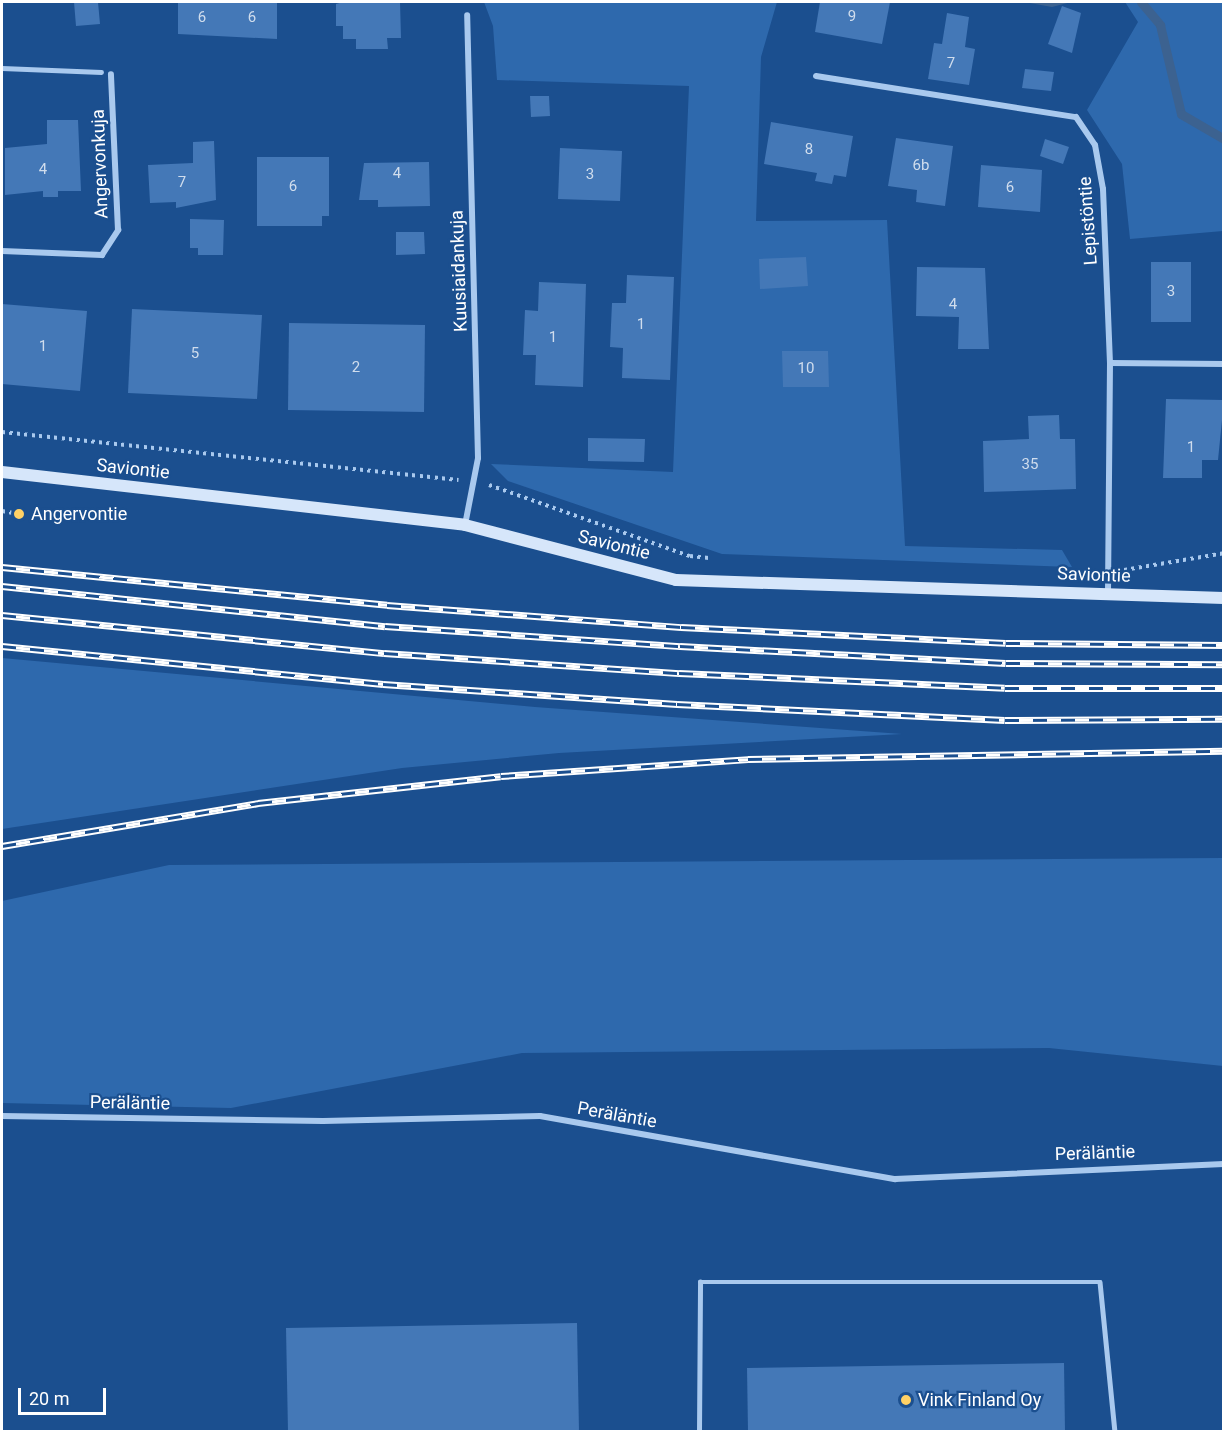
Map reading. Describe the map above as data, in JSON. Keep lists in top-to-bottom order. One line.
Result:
{"streets":{"main road":["Saviontie"],"street":["Angervonkuja","Lepistöntie","Kuusiaidankuja","Peräläntie"]},"crossings":[["Lepistöntie","Saviontie"],["Kuusiaidankuja","Saviontie"]],"places":["Angervontie","Vink Finland Oy"],"house_numbers":["9","6","6","7","8","6b","4","4","3","7","6","6","3","4","1","1","1","5","2","10","1","35"],"scale_bar":"20 m"}
